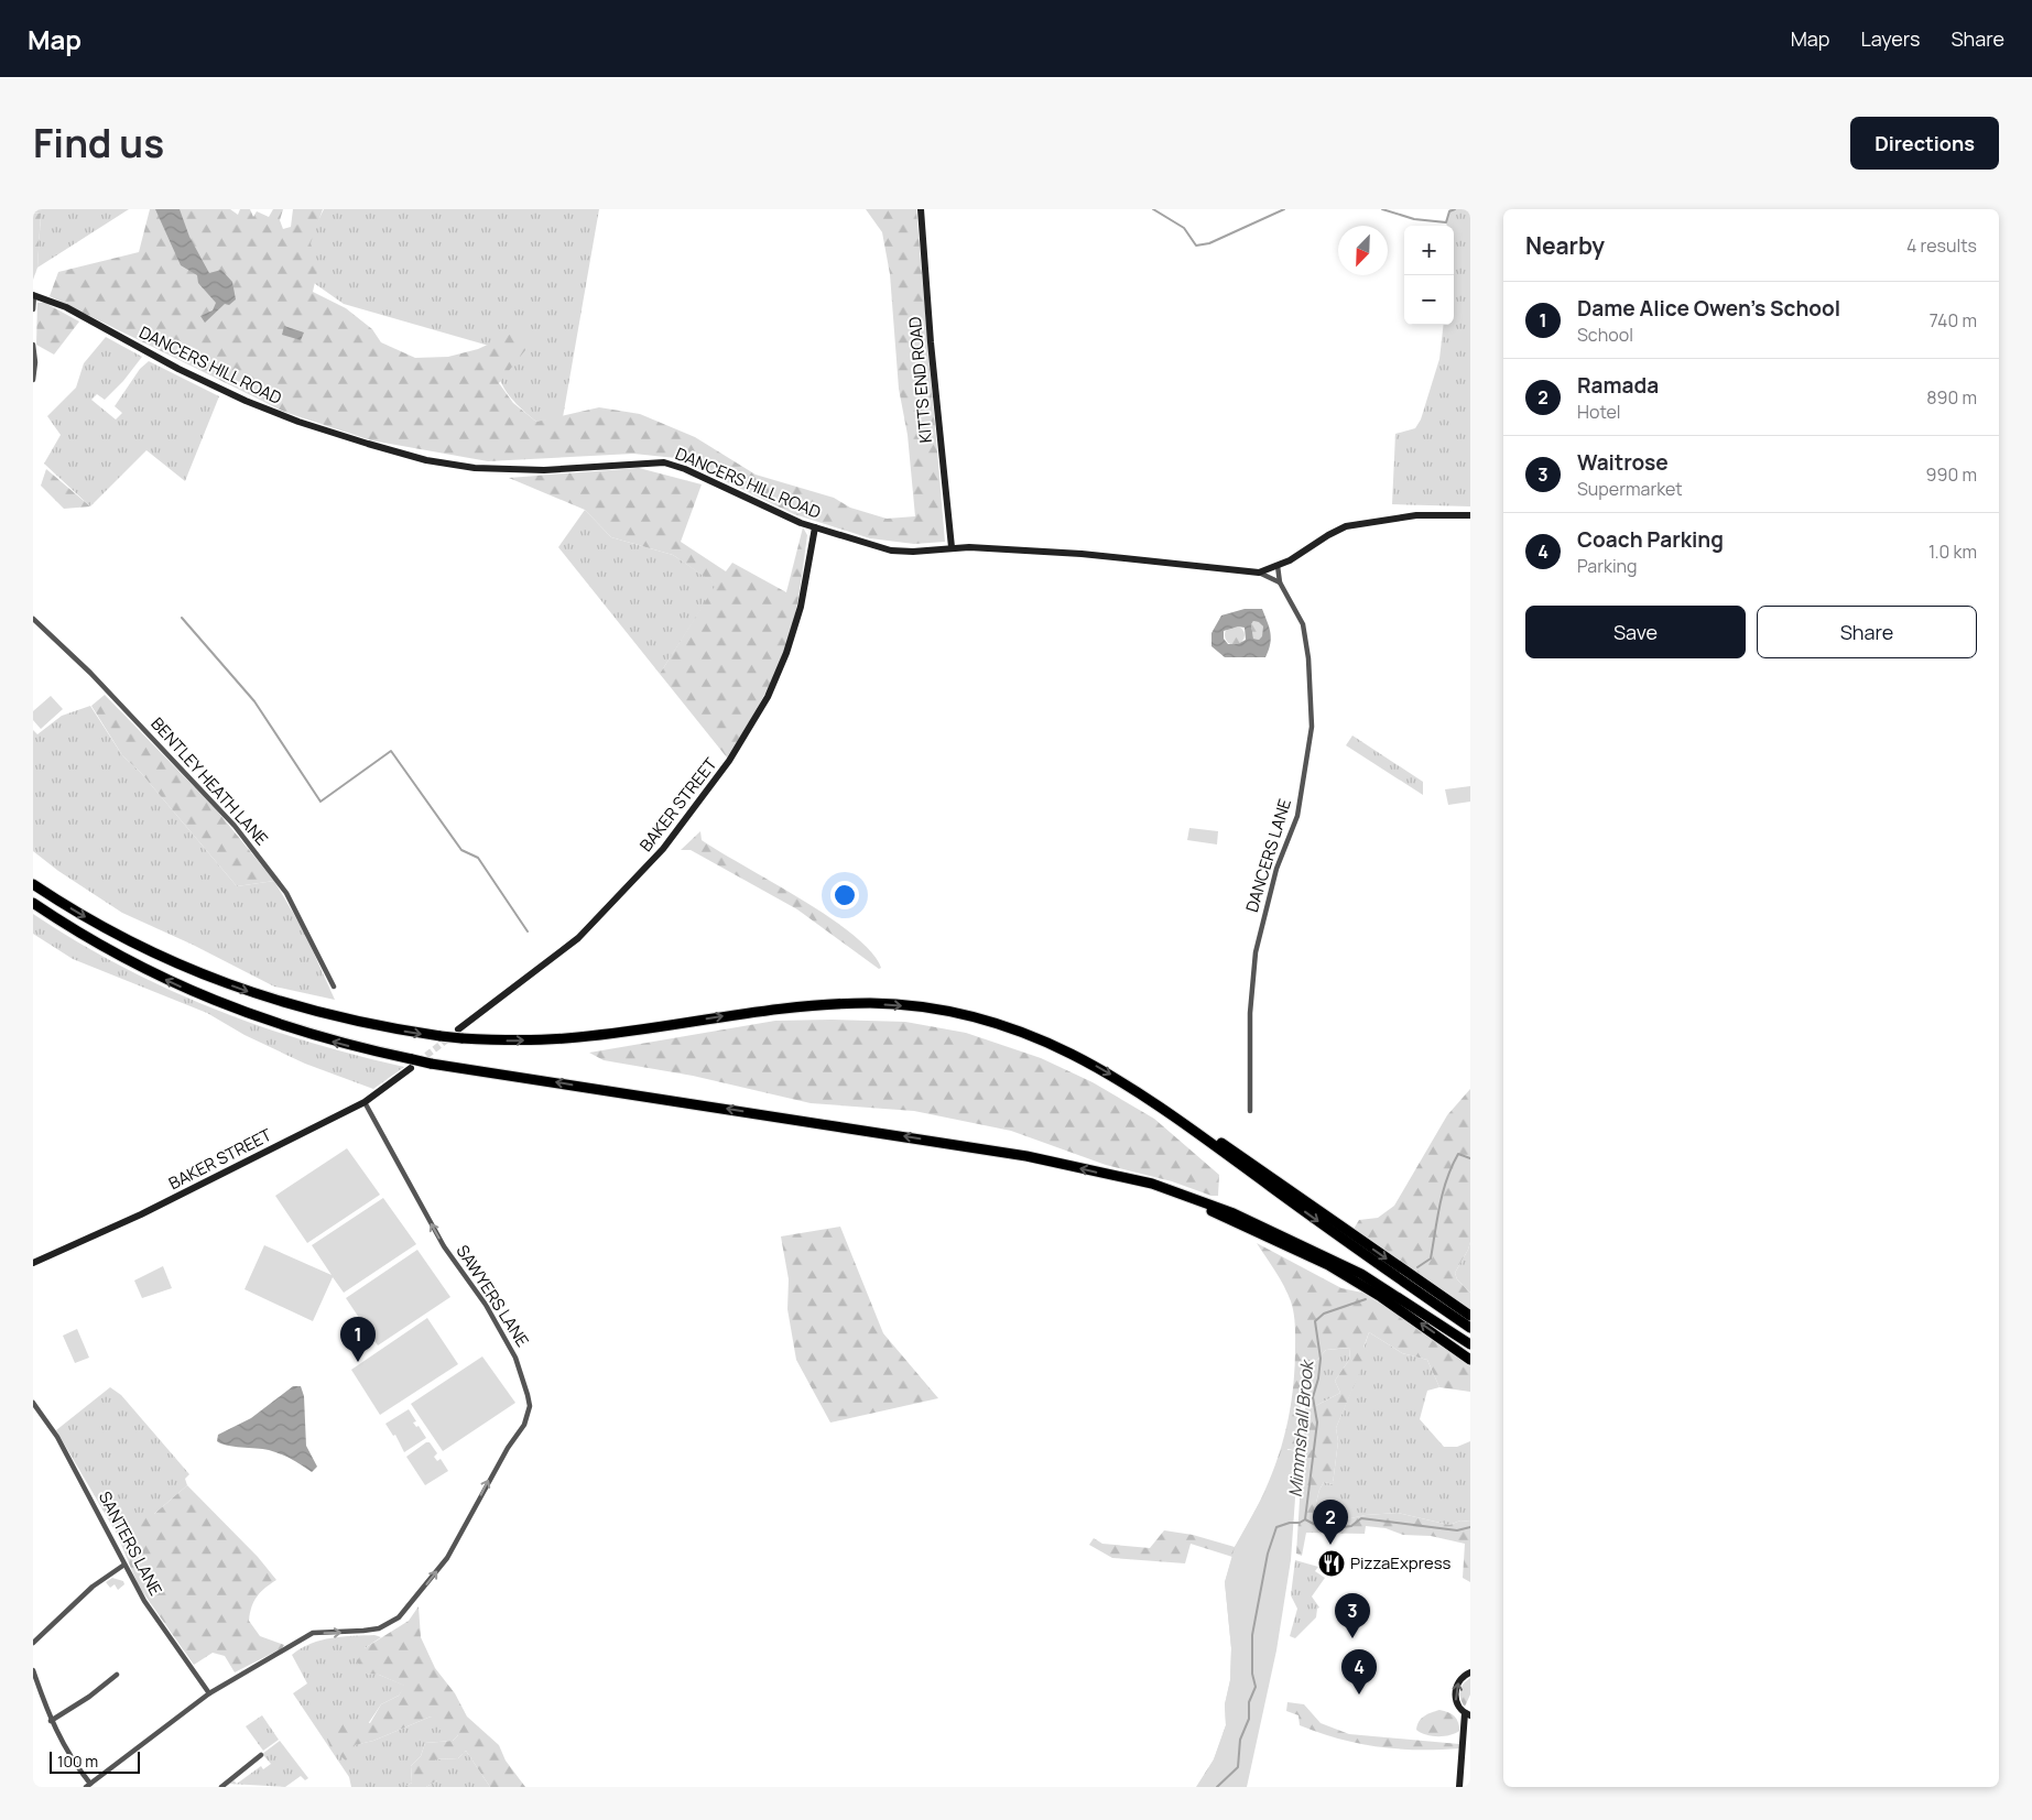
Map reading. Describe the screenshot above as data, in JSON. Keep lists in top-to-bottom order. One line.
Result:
{"streets":{"street":["DANCERS HILL ROAD","KITTS END ROAD","BENTLEY HEATH LANE","BAKER STREET","DANCERS LANE","SAWYERS LANE","SANTERS LANE"]},"crossings":[["DANCERS HILL ROAD","KITTS END ROAD"],["DANCERS HILL ROAD","BAKER STREET"],["DANCERS HILL ROAD","DANCERS LANE"],["BAKER STREET","SAWYERS LANE"],["SAWYERS LANE","SANTERS LANE"]],"water":["Mimmshall Brook"],"places":{"restaurant":["PizzaExpress"]},"scale_bar":"100 m","north":"bottom left","page":{"header":"Map","nav":["Map","Layers","Share"],"title":"Find us","buttons":["Directions",["Save","Share"]],"heading":["Nearby","4 results"],"map_buttons":["+","−"],"list":[{"mark":"1","name":"Dame Alice Owen's School","note":"School","value":"740 m"},{"mark":"2","name":"Ramada","note":"Hotel","value":"890 m"},{"mark":"3","name":"Waitrose","note":"Supermarket","value":"990 m"},{"mark":"4","name":"Coach Parking","note":"Parking","value":"1.0 km"}],"pins":["1","2","3","4"],"scale":"100 m"}}
